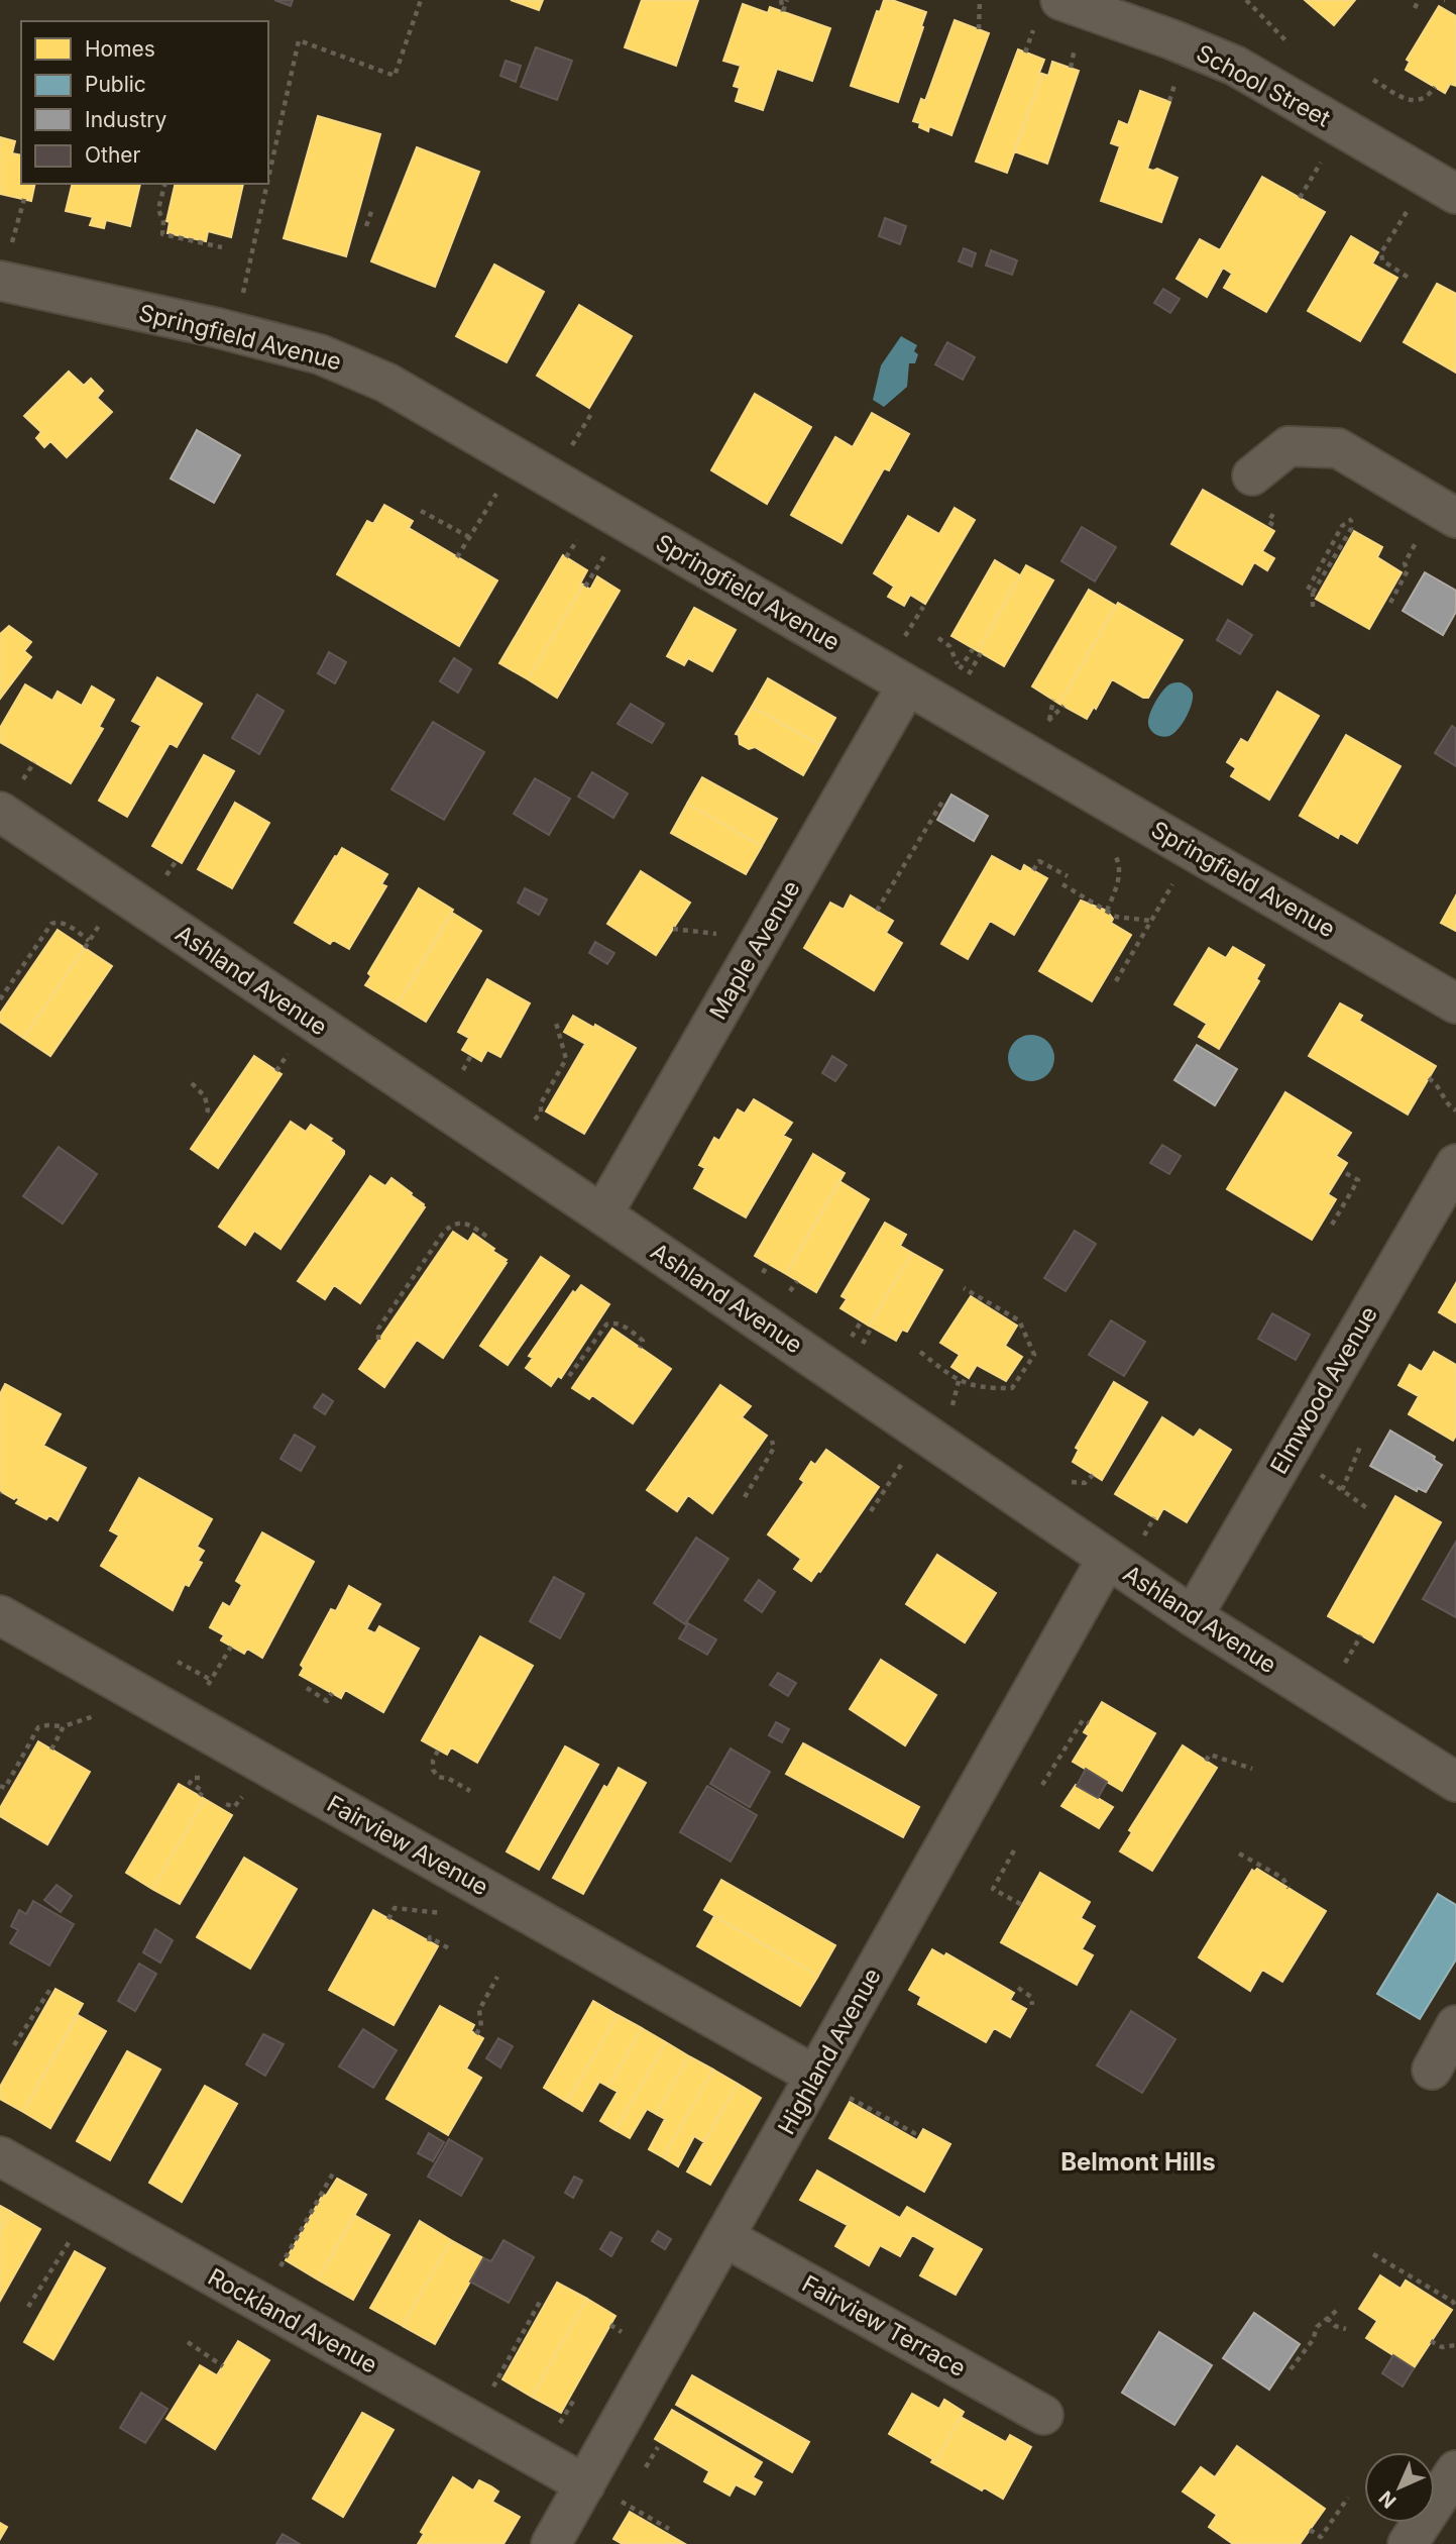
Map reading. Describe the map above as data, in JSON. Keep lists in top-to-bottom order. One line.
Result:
{"streets":{"street":["School Street","Springfield Avenue","Maple Avenue","Ashland Avenue","Elmwood Avenue","Fairview Avenue","Highland Avenue","Rockland Avenue","Fairview Terrace"]},"crossings":[["Springfield Avenue","Maple Avenue"],["Maple Avenue","Ashland Avenue"],["Ashland Avenue","Elmwood Avenue"],["Ashland Avenue","Highland Avenue"],["Fairview Avenue","Highland Avenue"],["Highland Avenue","Rockland Avenue"],["Highland Avenue","Fairview Terrace"]],"districts":["Belmont Hills"],"legend":["Homes","Public","Industry","Other"],"north":"bottom left"}
